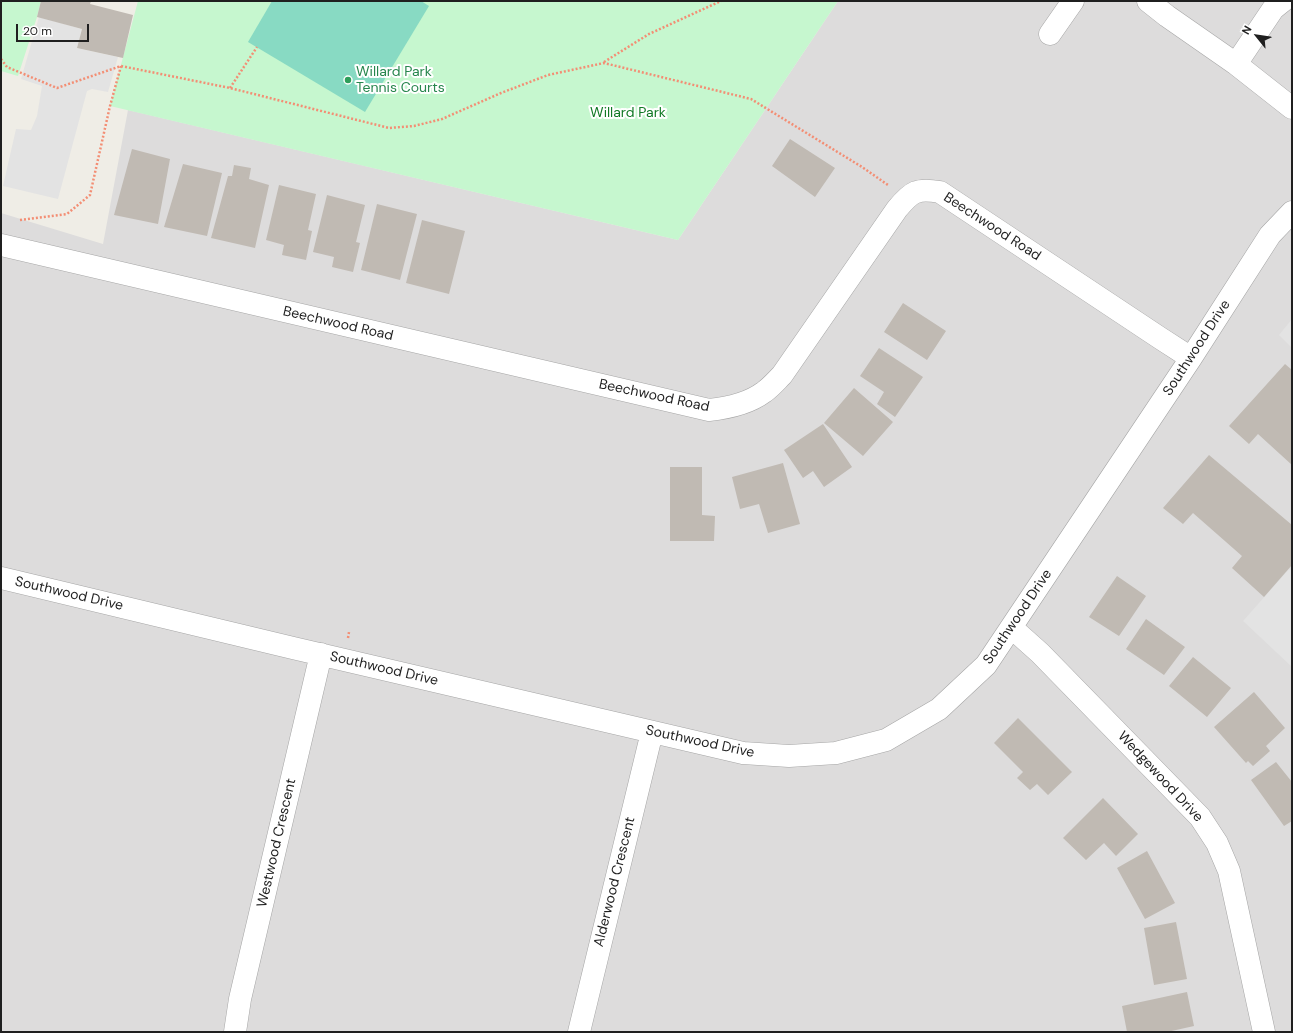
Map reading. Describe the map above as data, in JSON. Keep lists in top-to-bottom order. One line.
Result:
{"streets":{"street":["Beechwood Road","Southwood Drive","Wedgewood Drive","Westwood Crescent","Alderwood Crescent"]},"crossings":[["Beechwood Road","Southwood Drive"],["Southwood Drive","Wedgewood Drive"],["Southwood Drive","Westwood Crescent"],["Southwood Drive","Alderwood Crescent"]],"parks":["Willard Park"],"places":["Willard Park Tennis Courts"],"scale_bar":"20 m","north":"top left"}
